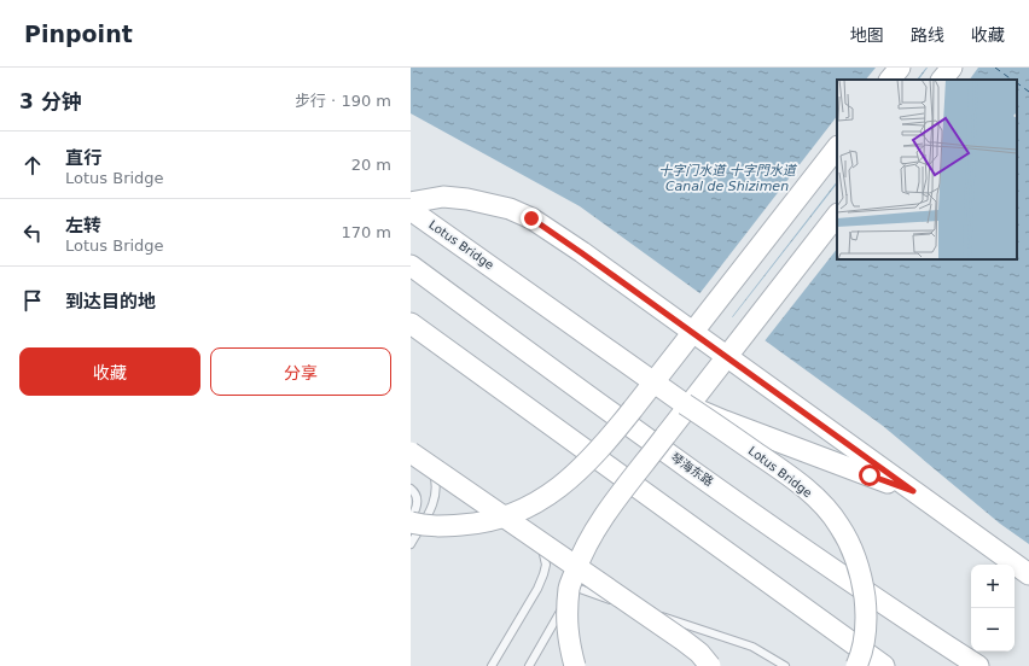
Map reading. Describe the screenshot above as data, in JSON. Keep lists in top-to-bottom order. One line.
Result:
{"streets":{"main road":["Lotus Bridge","琴海东路"]},"water":["十字门水道 十字門水道 Canal de Shizimen"],"page":{"header":"Pinpoint","nav":["地图","路线","收藏"],"heading":["3 分钟","步行 · 190 m"],"list":[["直行","Lotus Bridge","20 m"],["左转","Lotus Bridge","170 m"],"到达目的地"],"buttons":["收藏","分享"],"map_buttons":["+","−"]}}
